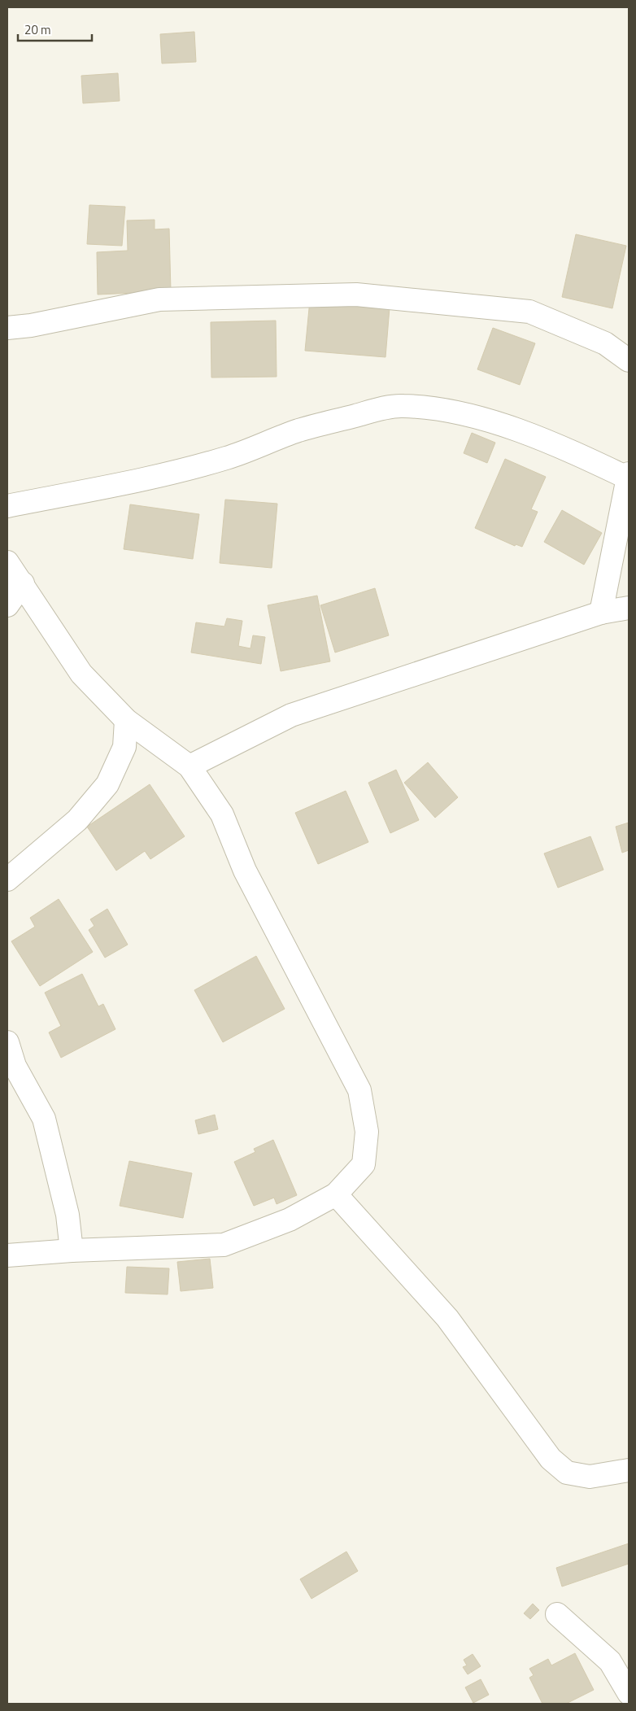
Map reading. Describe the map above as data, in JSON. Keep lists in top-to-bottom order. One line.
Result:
{"scale_bar":"20 m"}
